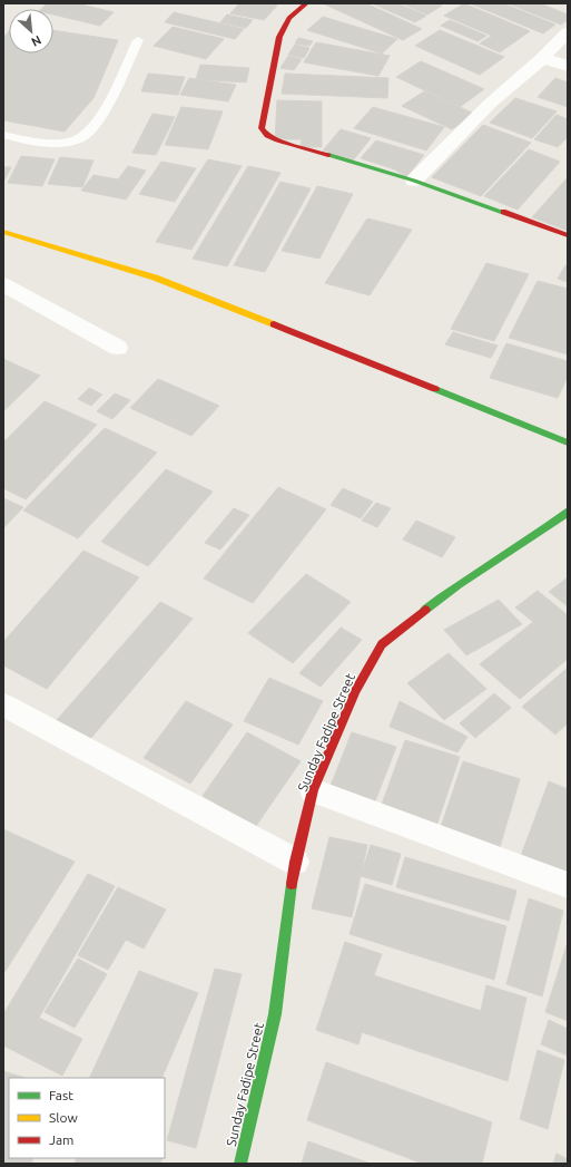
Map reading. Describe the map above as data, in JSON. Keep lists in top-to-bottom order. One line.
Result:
{"streets":{"street":["Sunday Fadipe Street"]},"legend":["Fast","Slow","Jam"],"north":"bottom right"}
